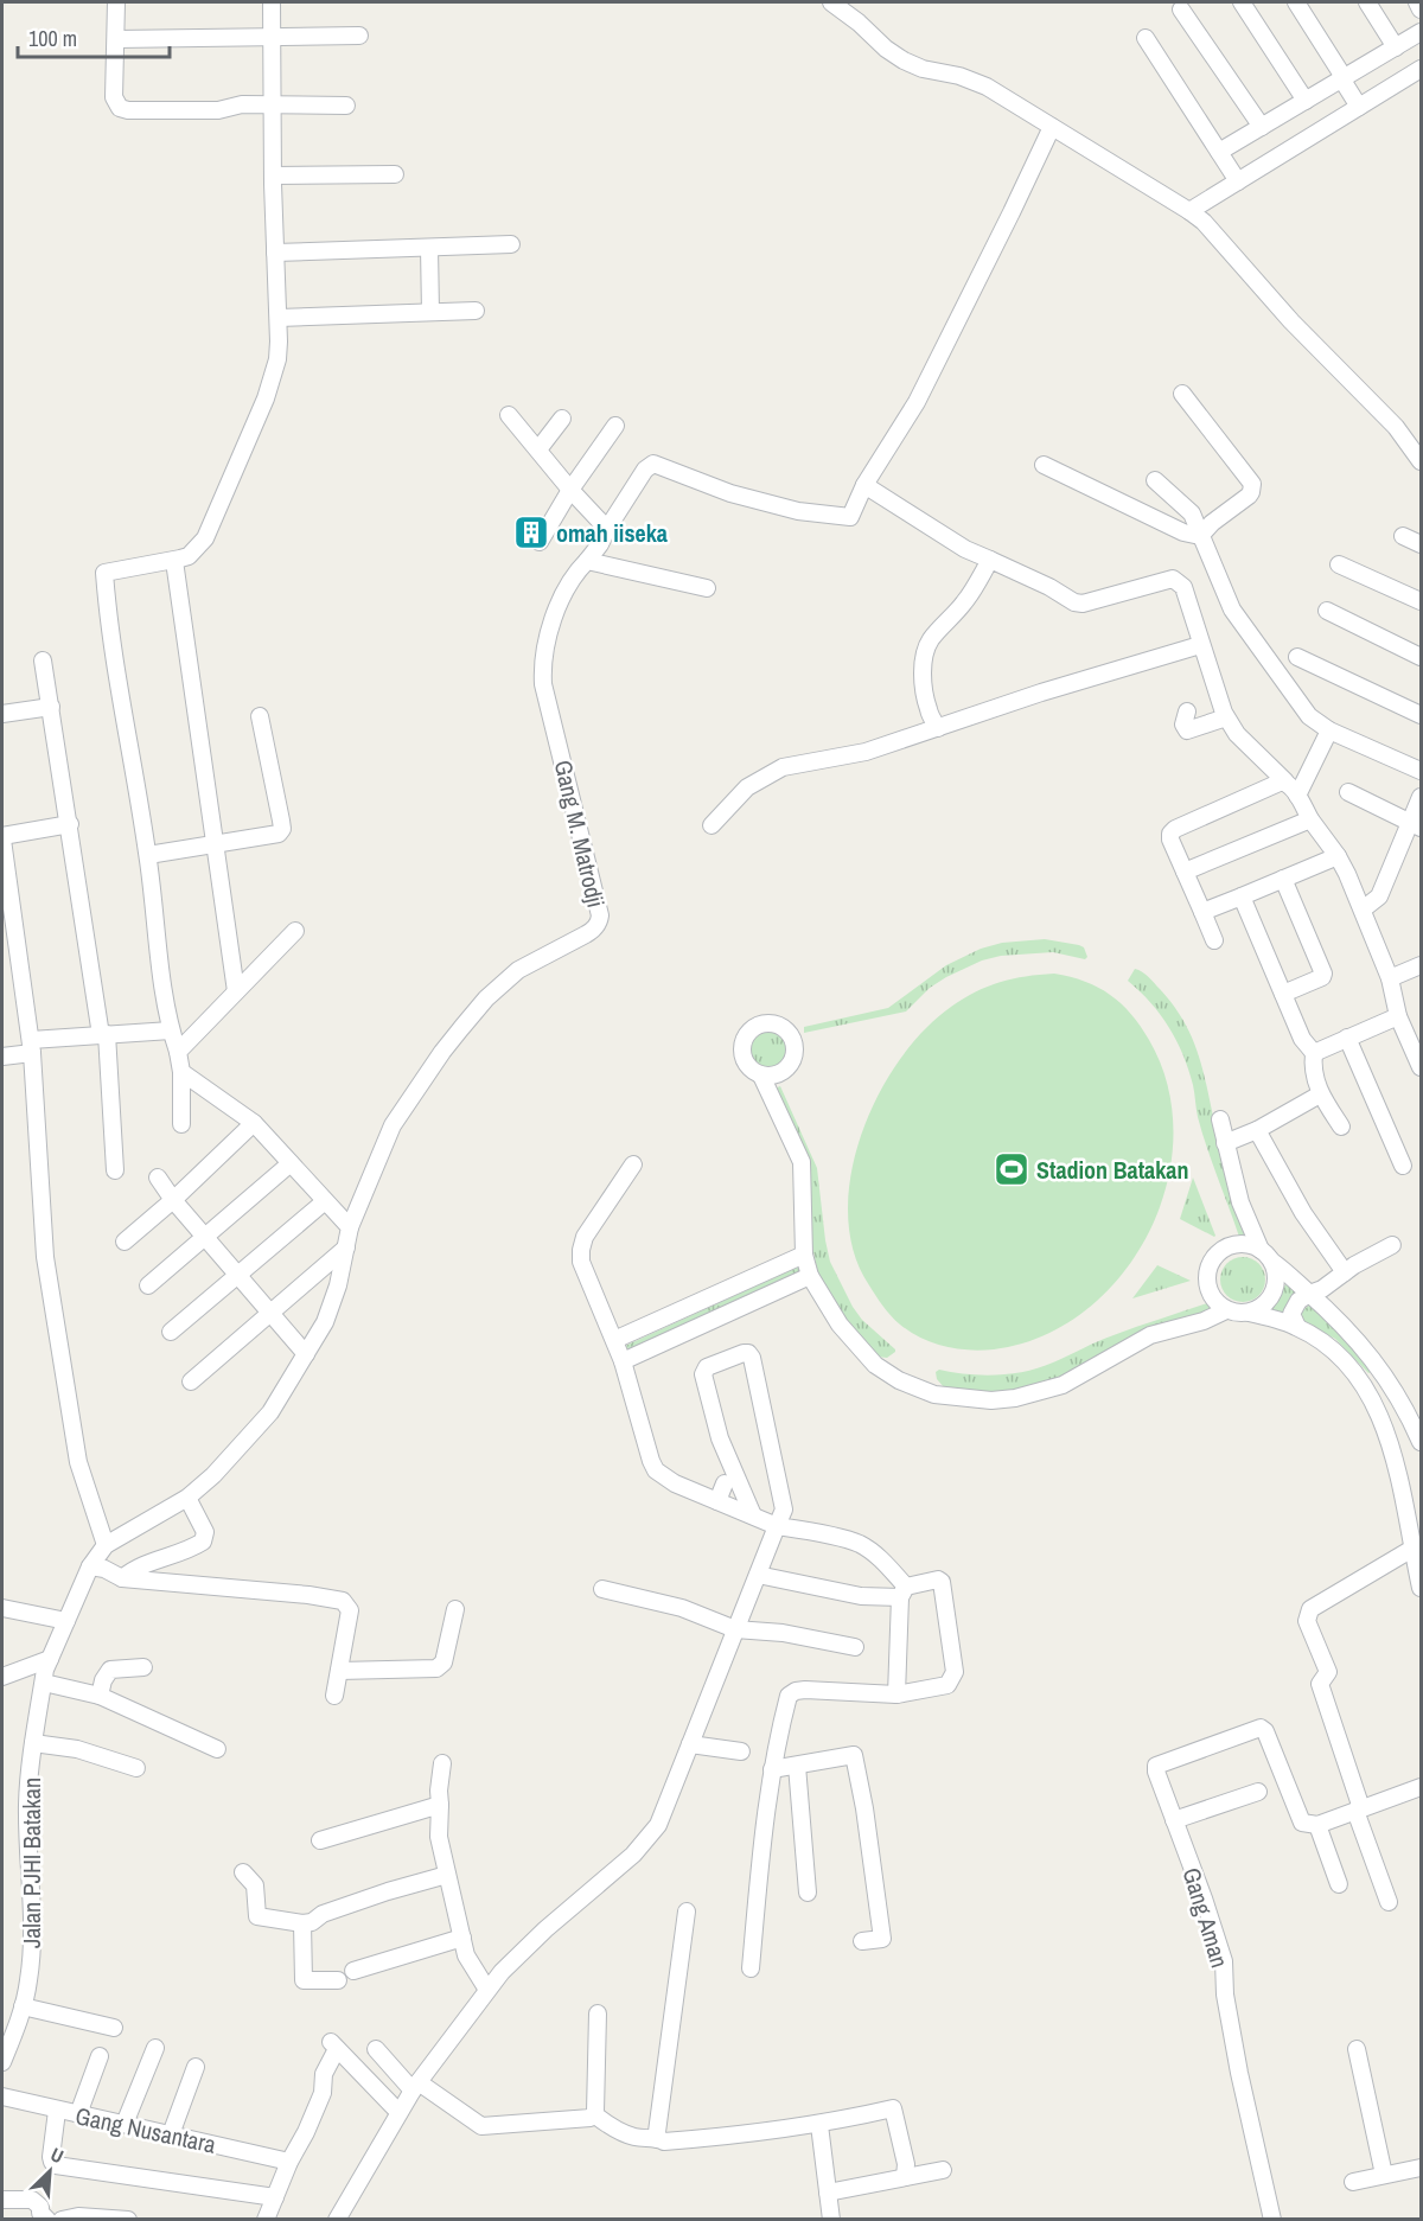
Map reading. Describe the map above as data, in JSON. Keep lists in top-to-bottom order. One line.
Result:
{"streets":{"street":["Gang M. Matrodji","Jalan PJHI Batakan","Gang Aman","Gang Nusantara"]},"places":{"building":["omah iiseka"],"sports":["Stadion Batakan"]},"scale_bar":"100 m","north":"top right"}
